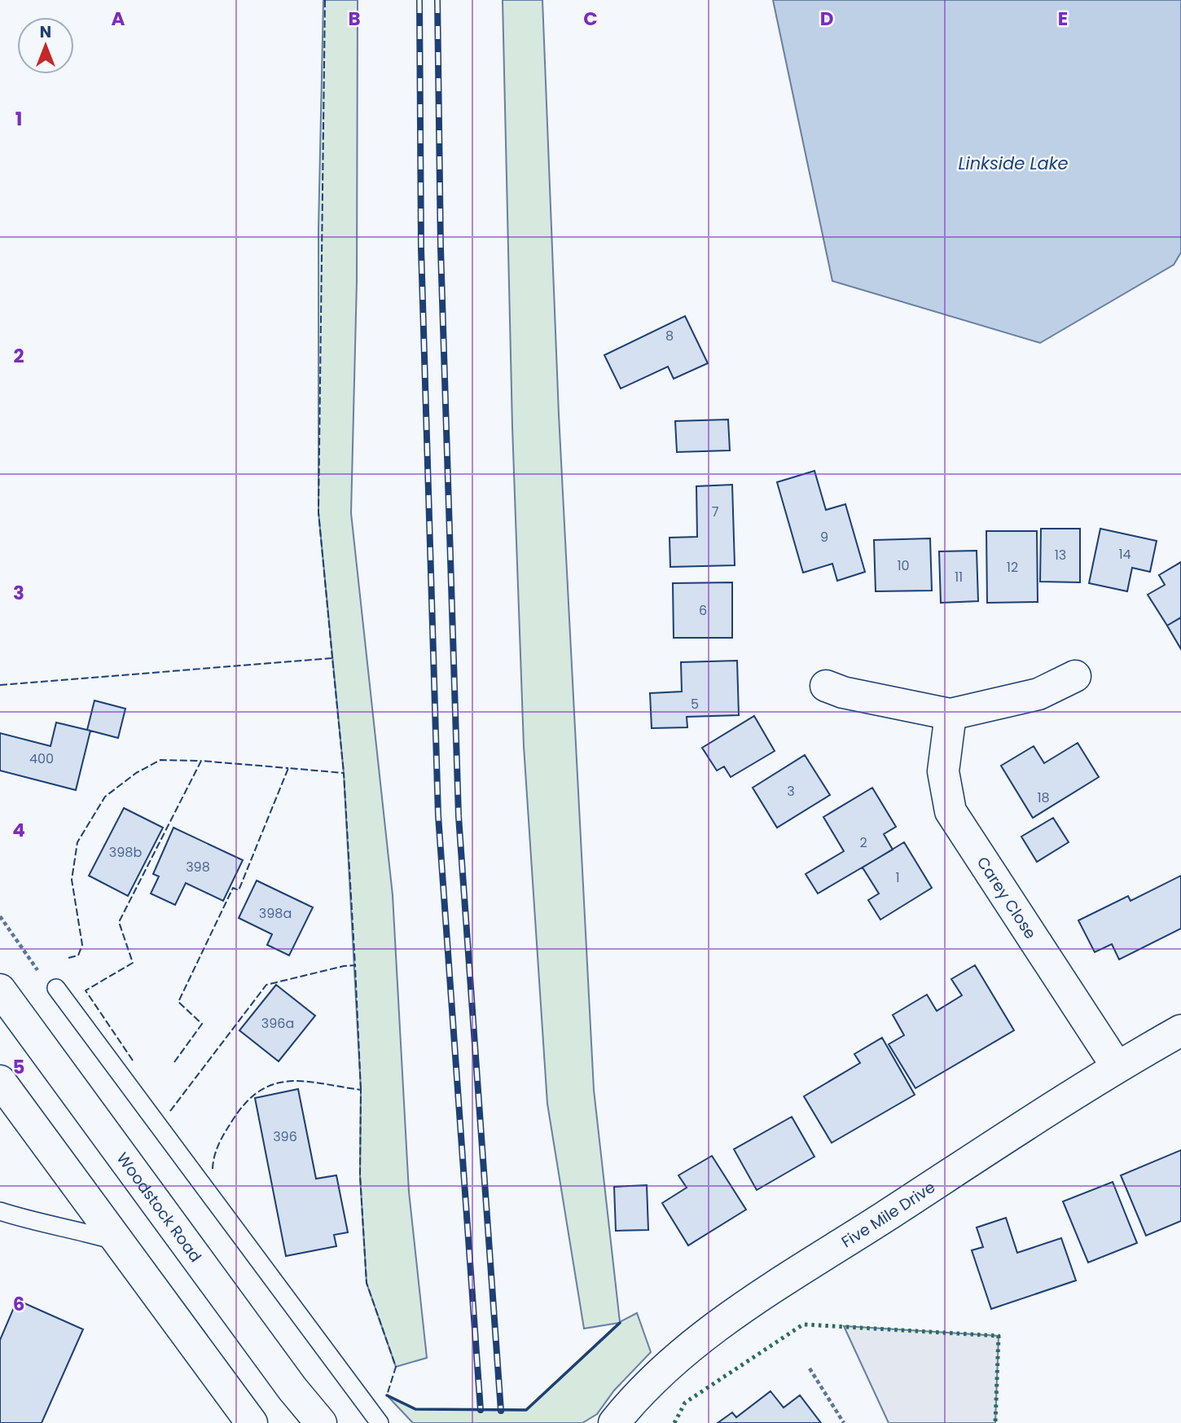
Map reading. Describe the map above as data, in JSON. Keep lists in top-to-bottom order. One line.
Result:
{"streets":{"main road":["Carey Close","Woodstock Road","Five Mile Drive"]},"crossings":[["Carey Close","Five Mile Drive"]],"water":["Linkside Lake"],"house_numbers":["8","7","9","14","13","10","12","11","6","5","400","3","18","2","398b","398","1","398a","396a","396"],"north":"top","grid":{"columns":["A","B","C","D","E"],"rows":["1","2","3","4","5","6"]}}
